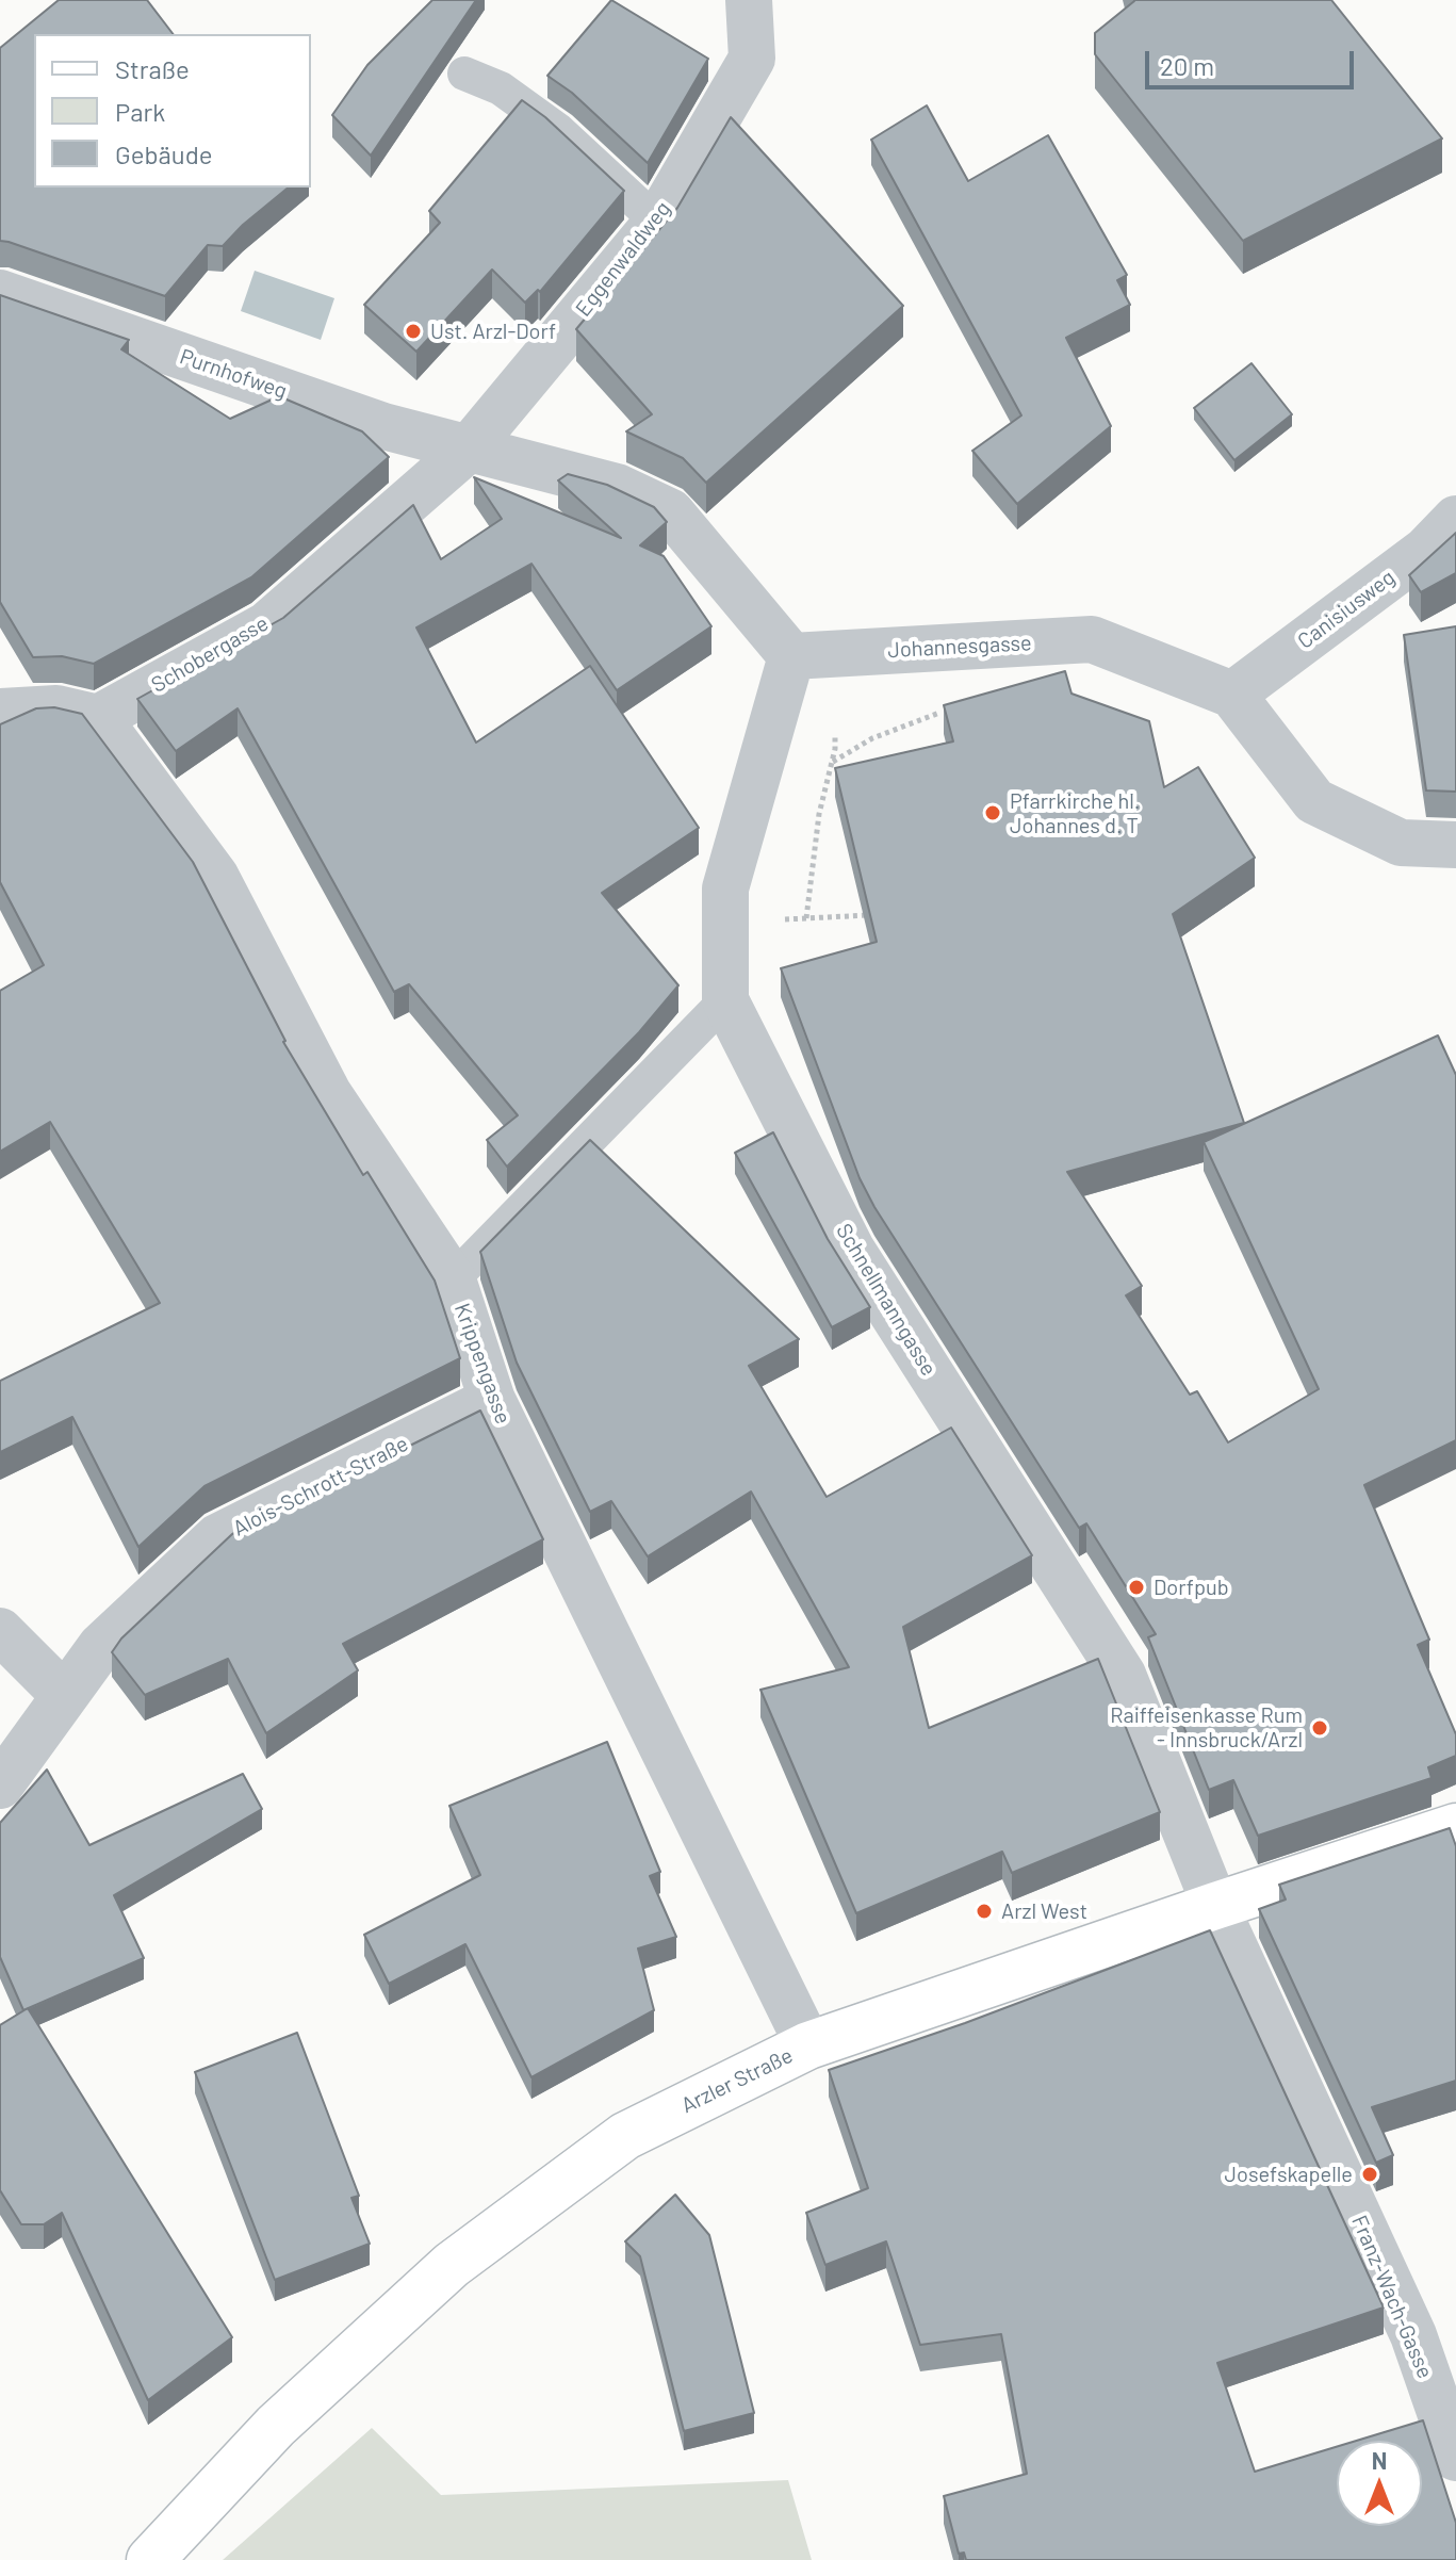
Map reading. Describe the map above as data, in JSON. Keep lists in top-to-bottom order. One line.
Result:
{"streets":{"main road":["Arzler Straße"],"street":["Eggenwaldweg","Purnhofweg","Canisiusweg","Johannesgasse","Schobergasse","Schnellmanngasse","Krippengasse","Alois-Schrott-Straße","Franz-Wach-Gasse"]},"crossings":[["Eggenwaldweg","Purnhofweg"],["Eggenwaldweg","Schobergasse"],["Purnhofweg","Schobergasse"],["Canisiusweg","Johannesgasse"],["Johannesgasse","Schnellmanngasse"],["Schobergasse","Krippengasse"],["Schnellmanngasse","Arzler Straße"],["Schnellmanngasse","Franz-Wach-Gasse"],["Krippengasse","Alois-Schrott-Straße"],["Krippengasse","Arzler Straße"],["Arzler Straße","Franz-Wach-Gasse"]],"places":["Ust. Arzl-Dorf","Pfarrkirche hl. Johannes d. T","Dorfpub","Raiffeisenkasse Rum - Innsbruck/Arzl","Arzl West","Josefskapelle"],"legend":["Straße","Park","Gebäude"],"scale_bar":"20 m","north":"top"}
